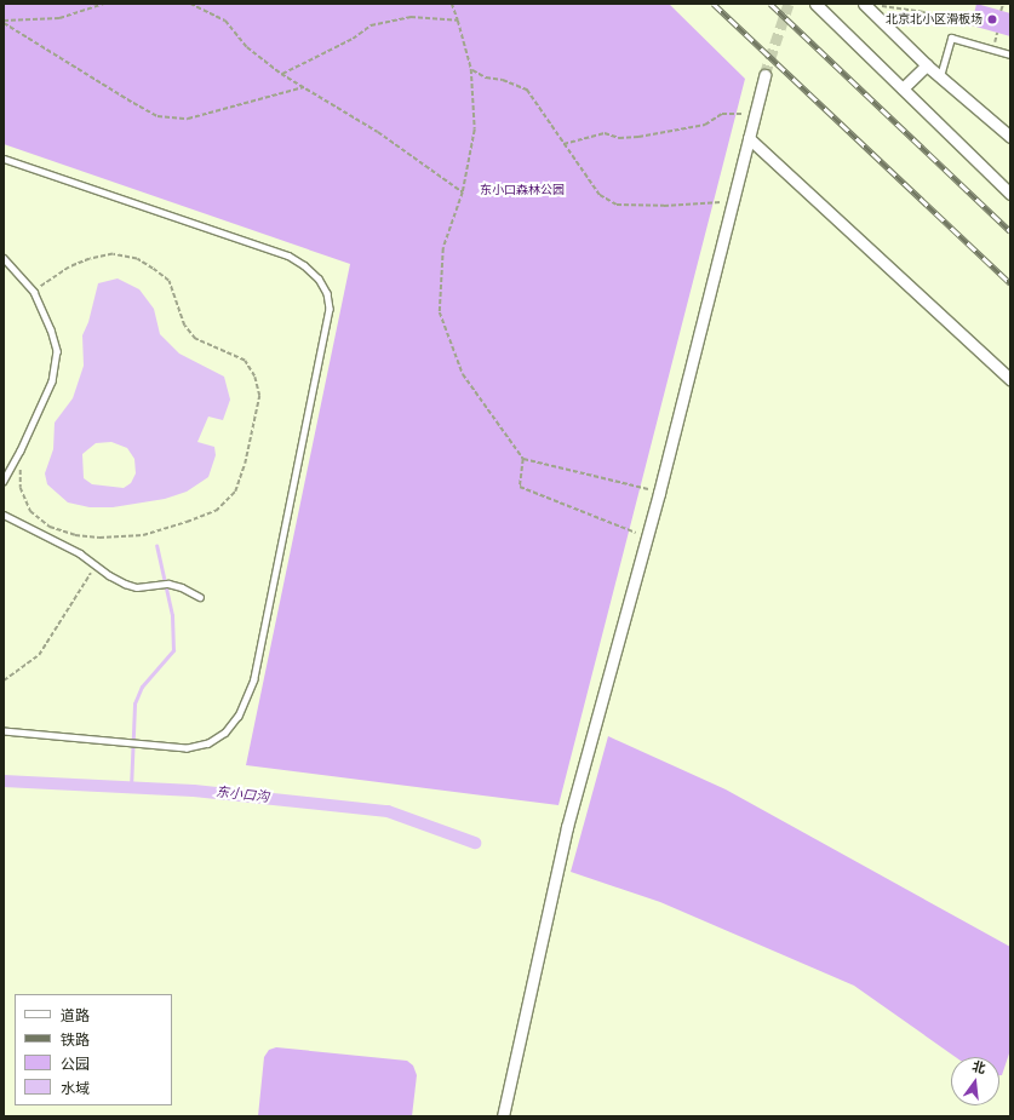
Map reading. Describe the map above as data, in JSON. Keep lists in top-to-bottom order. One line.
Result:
{"water":["东小口沟"],"parks":["东小口森林公园"],"places":["北京北小区滑板场"],"legend":["道路","铁路","公园","水域"],"north":"top"}
